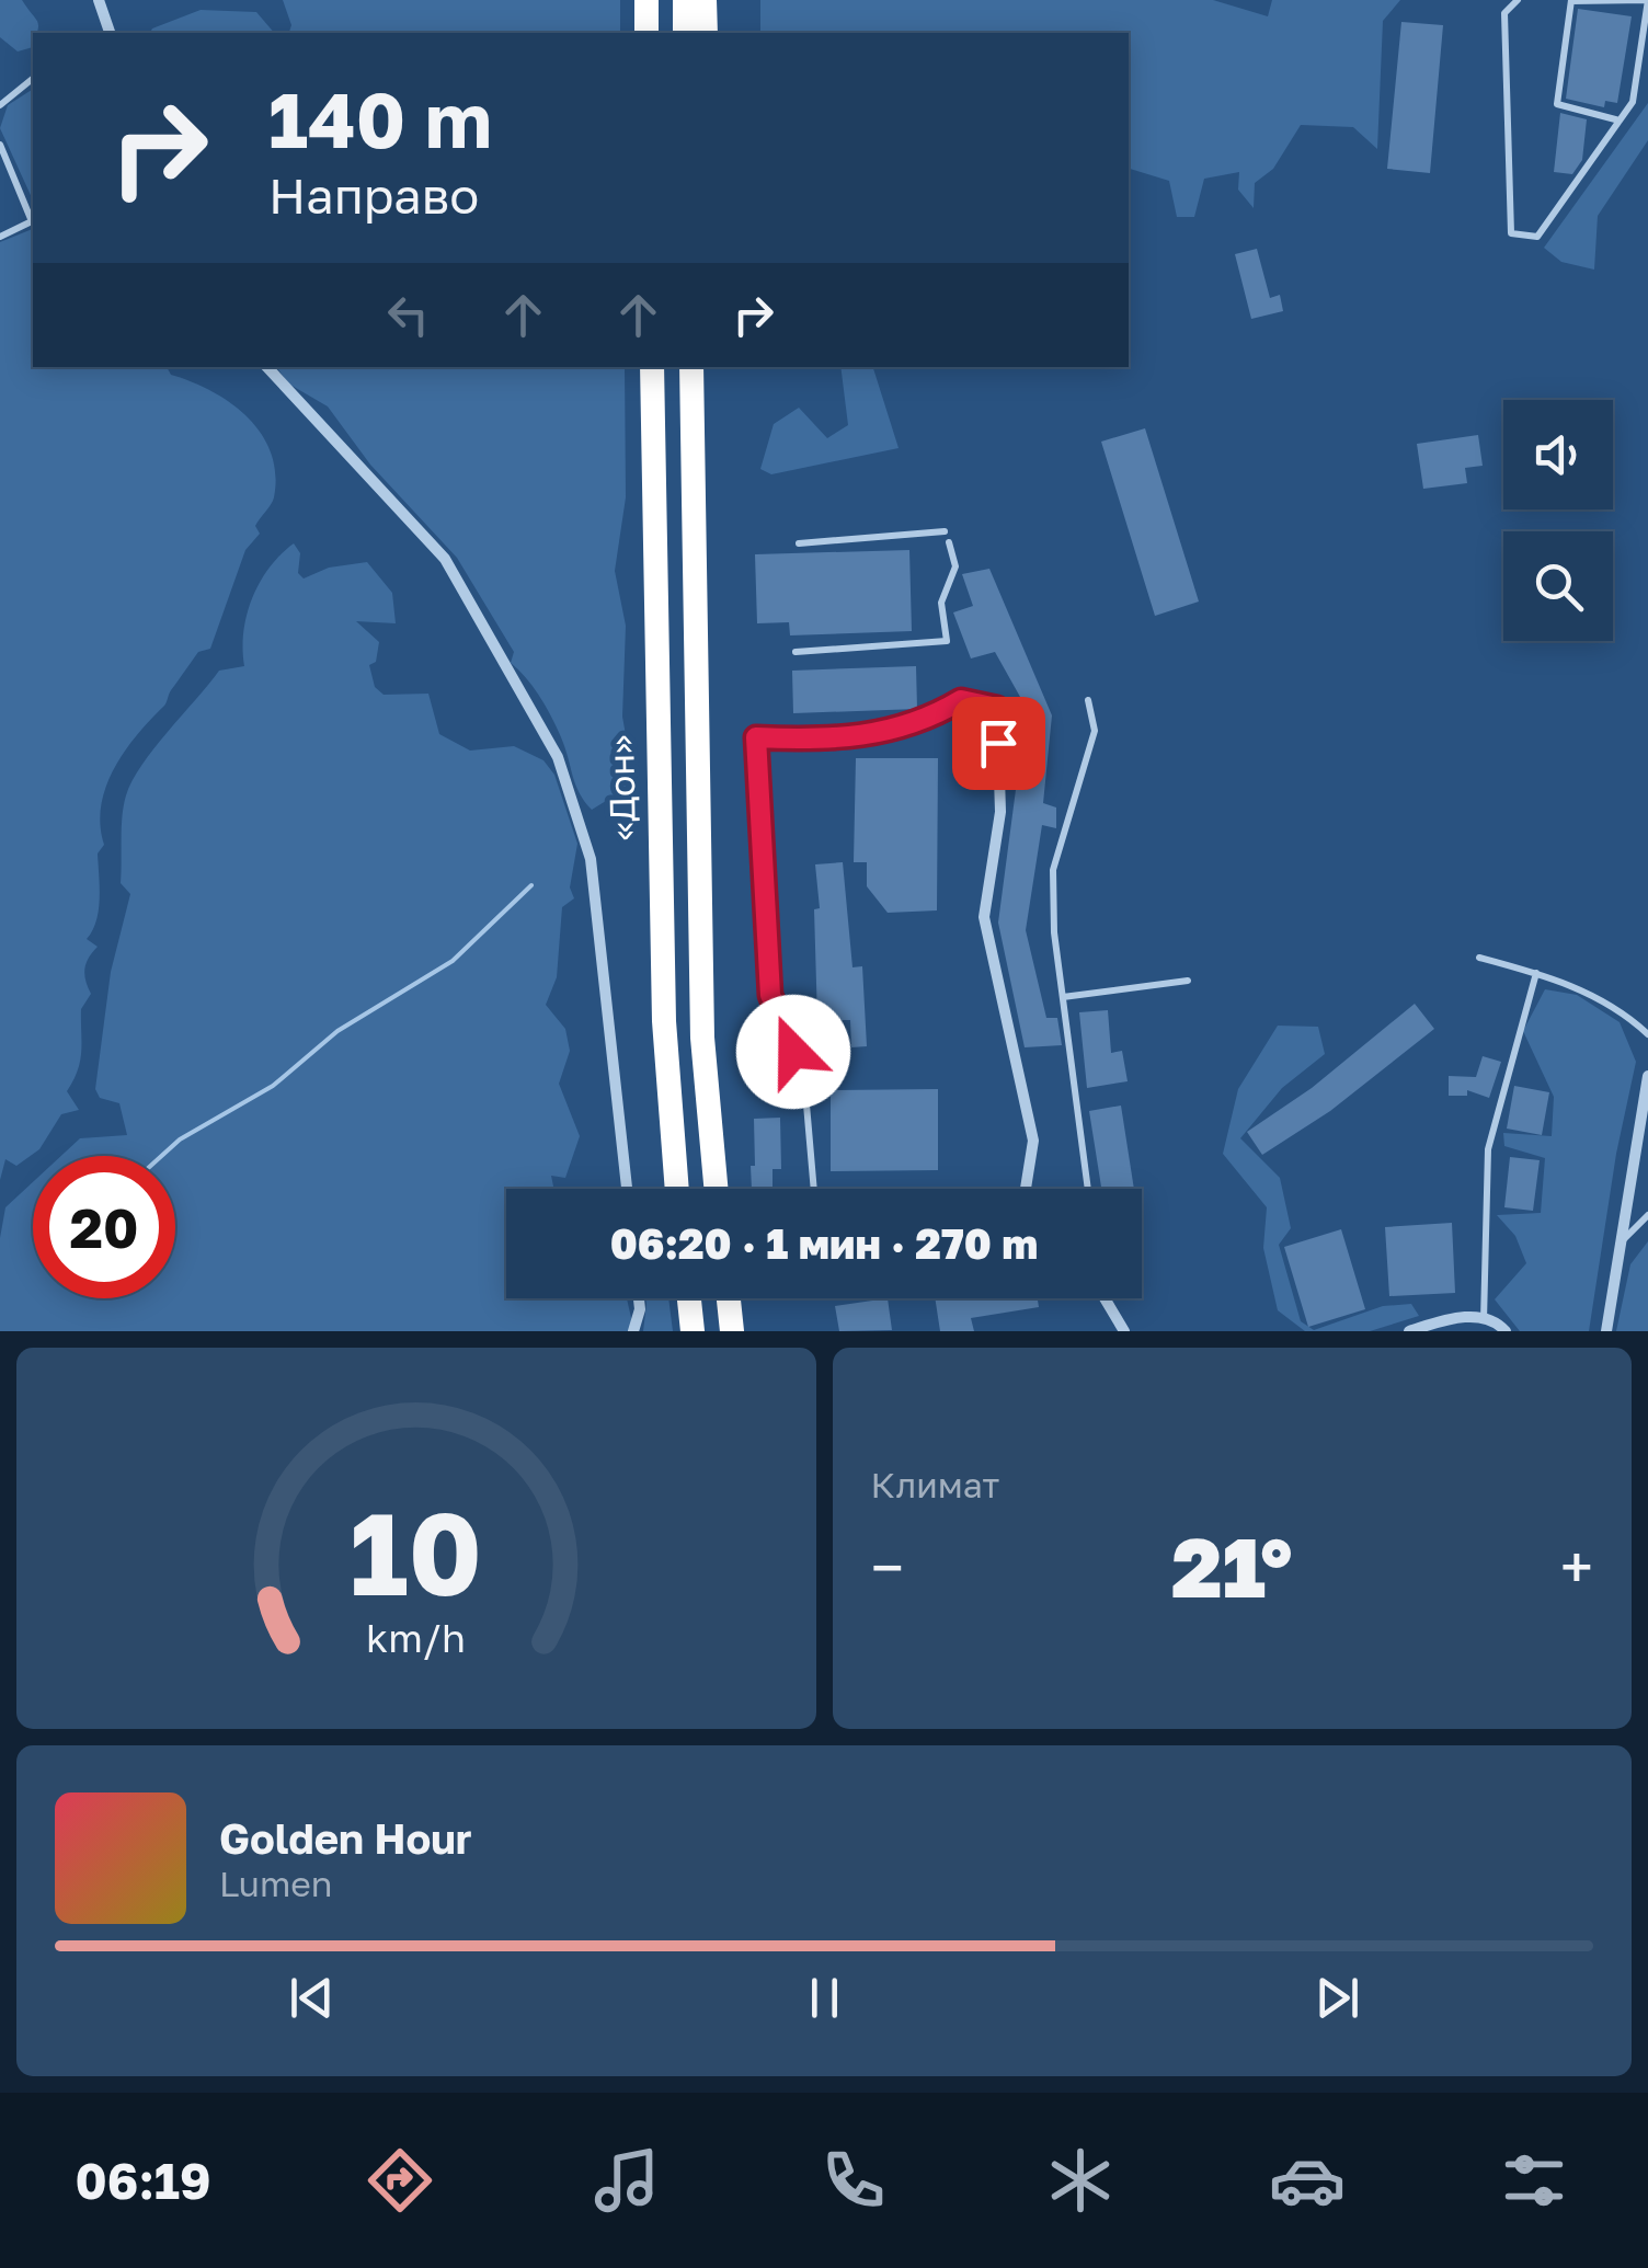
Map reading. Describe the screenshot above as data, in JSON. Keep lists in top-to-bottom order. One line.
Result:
{"streets":{"highway":["«Дон»"]},"page":{"turn":["140 m","Направо"],"limit":"20","trip":"06:20 · 1 мин · 270 m","tile":"Климат","heat":["−","21°","+"],"song":["Golden Hour","Lumen"],"tabs":"06:19","gauge":["10","km/h"]}}
